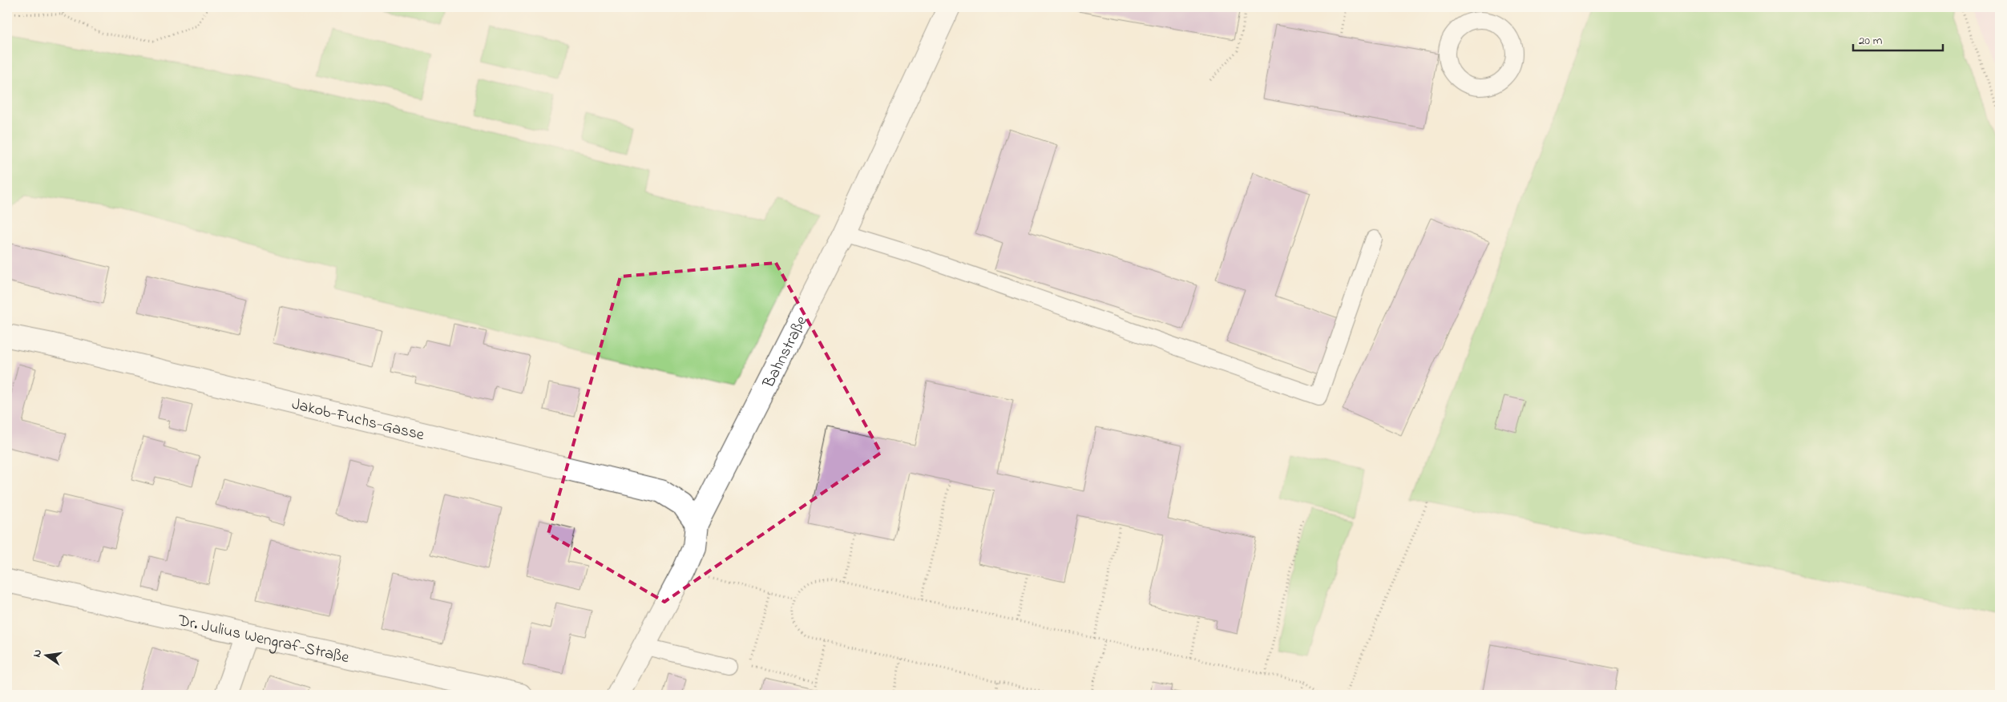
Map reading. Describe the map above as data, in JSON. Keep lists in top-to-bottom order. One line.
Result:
{"streets":{"street":["Bahnstraße","Jakob-Fuchs-Gasse","Dr. Julius Wengraf-Straße"]},"crossings":[["Bahnstraße","Jakob-Fuchs-Gasse"]],"scale_bar":"20 m","north":"left"}
